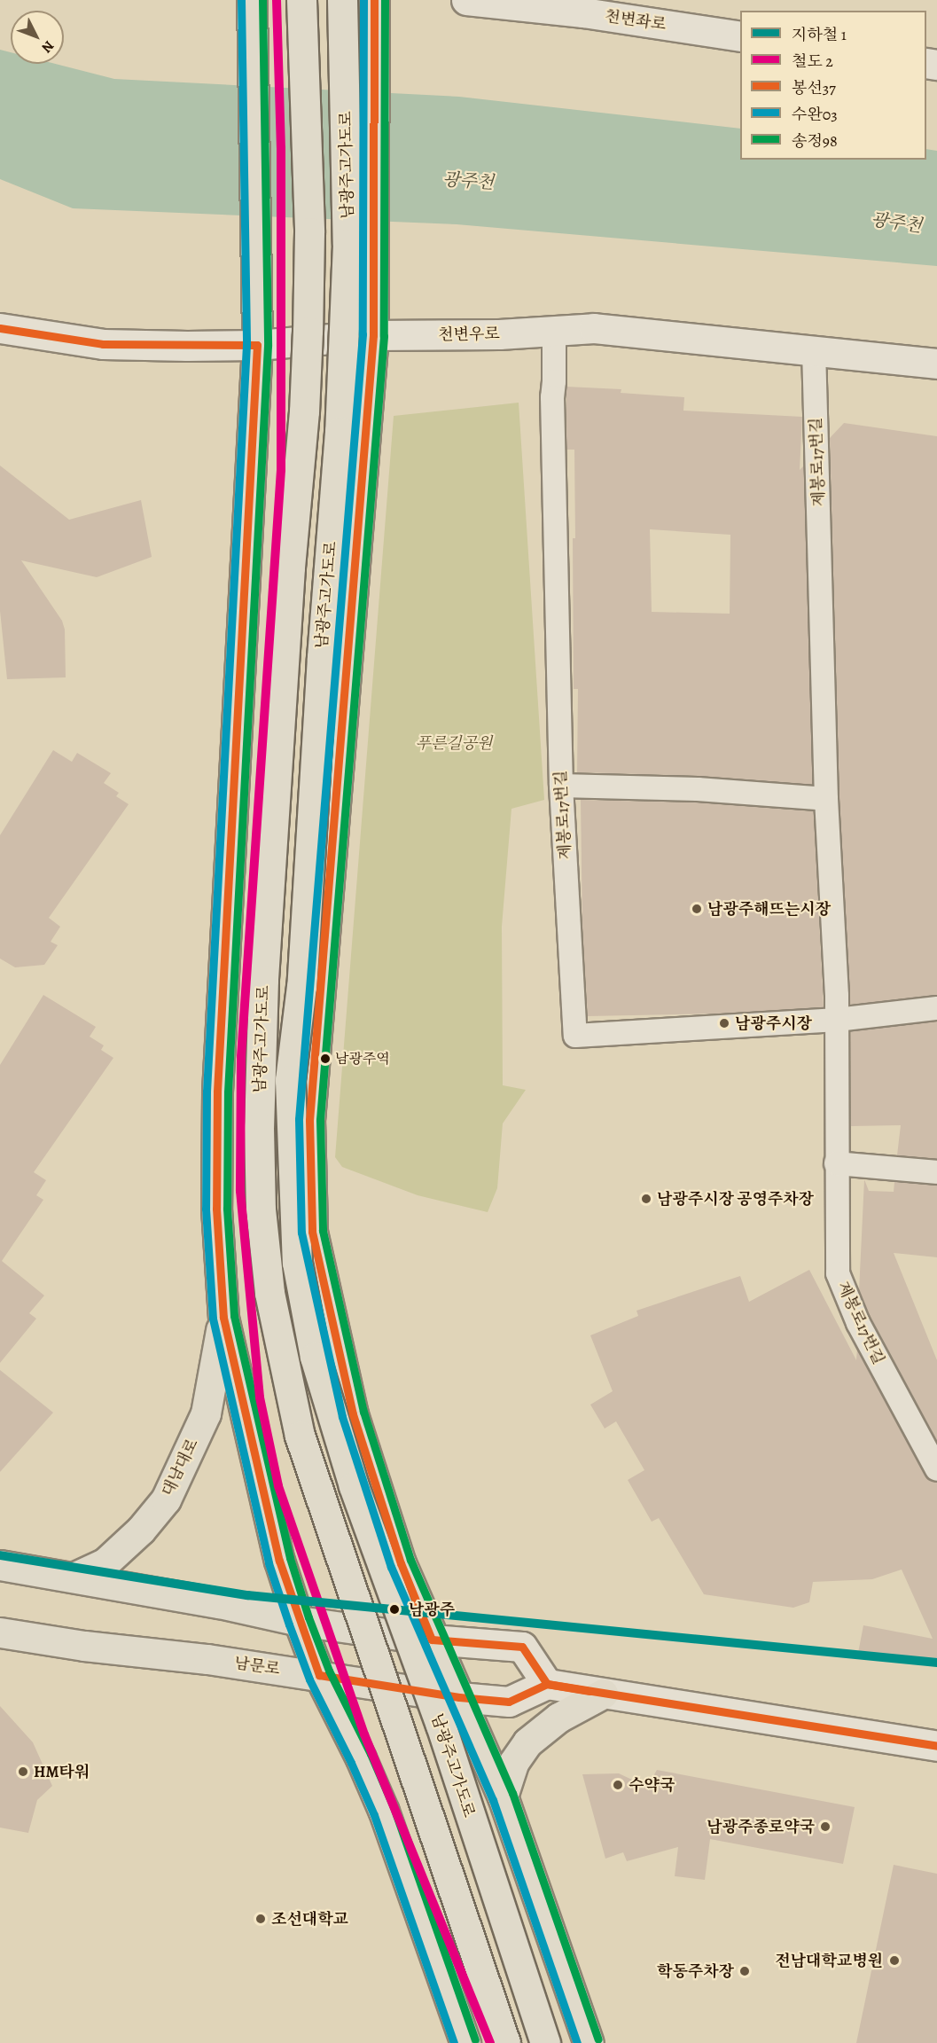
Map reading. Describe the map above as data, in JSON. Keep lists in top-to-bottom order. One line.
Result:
{"streets":{"main road":["남광주고가도로","대남대로","남문로"],"street":["천변좌로","천변우로","제봉로17번길"]},"crossings":[["천변우로","제봉로17번길"],["천변우로","대남대로"],["대남대로","남문로"]],"water":["광주천"],"parks":["푸른길공원"],"places":["남광주해뜨는시장","남광주시장","남광주역","남광주시장 공영주차장","남광주","HM타워","수약국","남광주종로약국","조선대학교","전남대학교병원","학동주차장"],"lines":["rail line 2","transit line 봉선37","transit line 수완03","transit line 송정98","metro line 1"],"legend":["지하철 1","철도 2","봉선37","수완03","송정98"],"north":"bottom right"}
